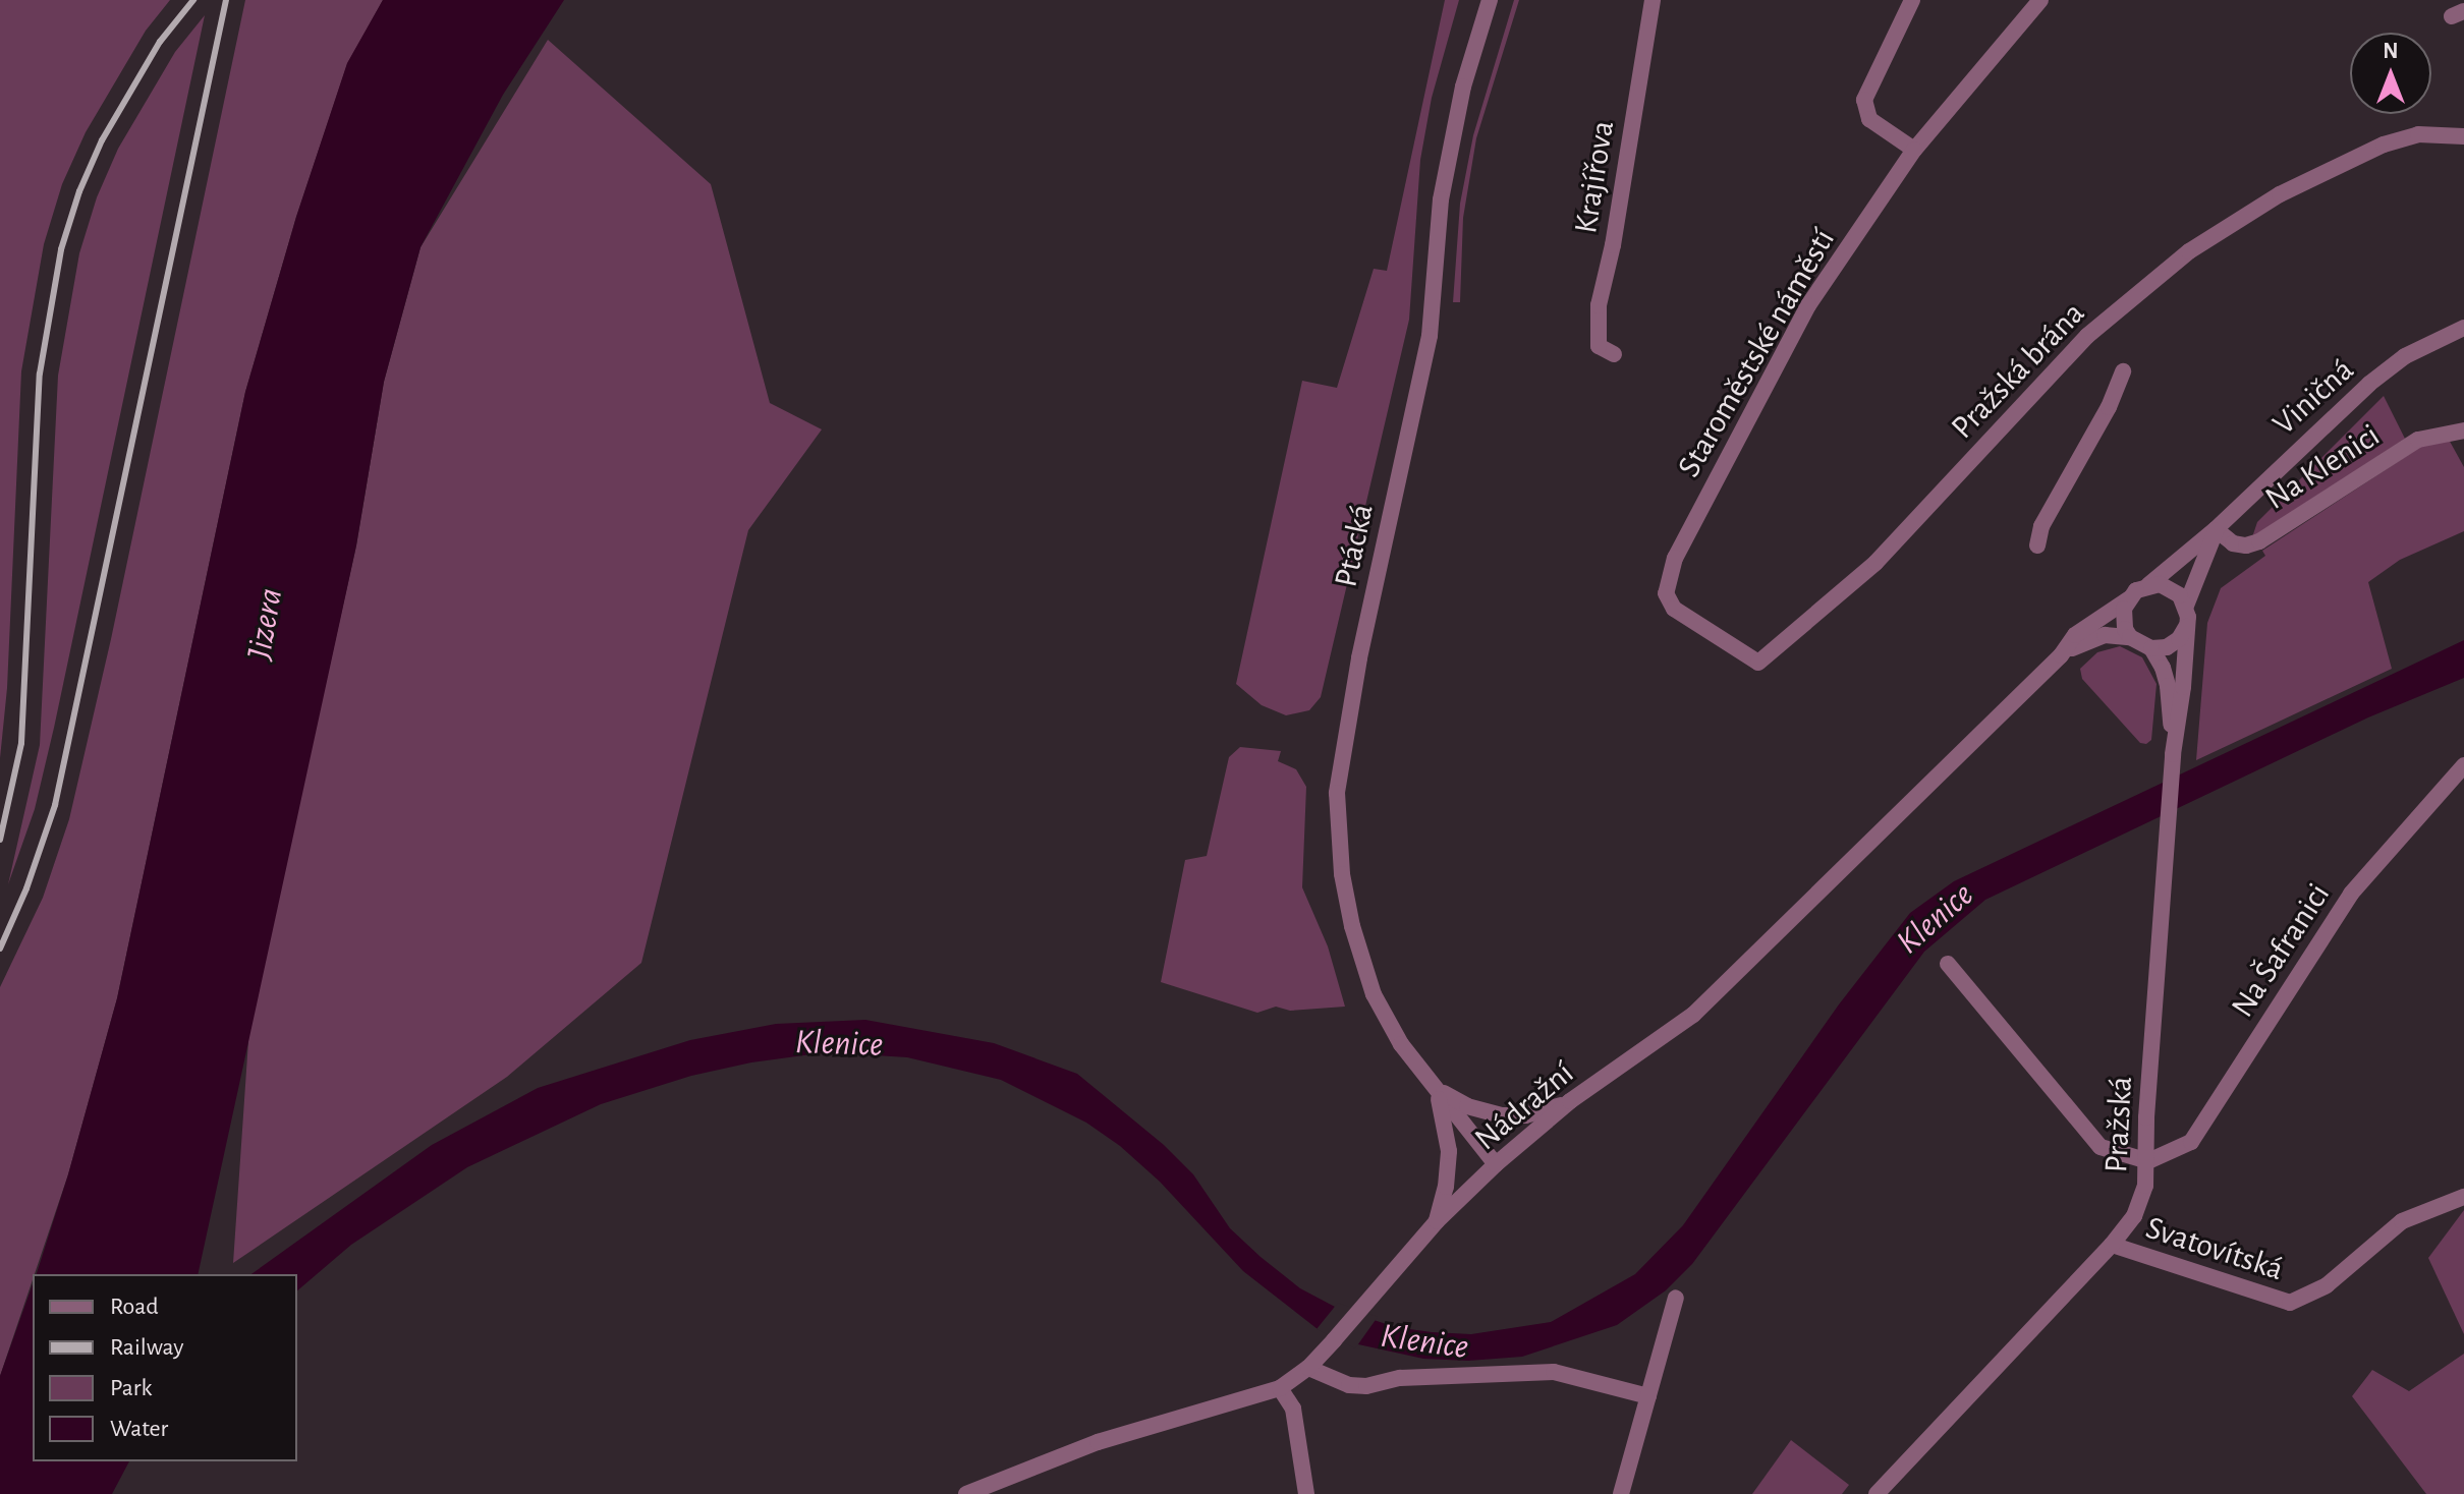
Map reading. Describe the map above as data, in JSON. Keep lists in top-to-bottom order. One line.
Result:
{"streets":{"street":["Krajířova","Staroměstské náměstí","Pražská brána","Viničná","Na Klenici","Ptácká","Na Šafranici","Nádražní","Pražská","Svatovítská"]},"crossings":[["Staroměstské náměstí","Pražská brána"],["Viničná","Na Klenici"],["Viničná","Nádražní"],["Viničná","Pražská"],["Ptácká","Nádražní"],["Na Šafranici","Pražská"],["Na Šafranici","Svatovítská"],["Nádražní","Pražská"],["Pražská","Svatovítská"]],"water":["Jizera","Klenice"],"legend":["Road","Railway","Park","Water"],"north":"top"}
